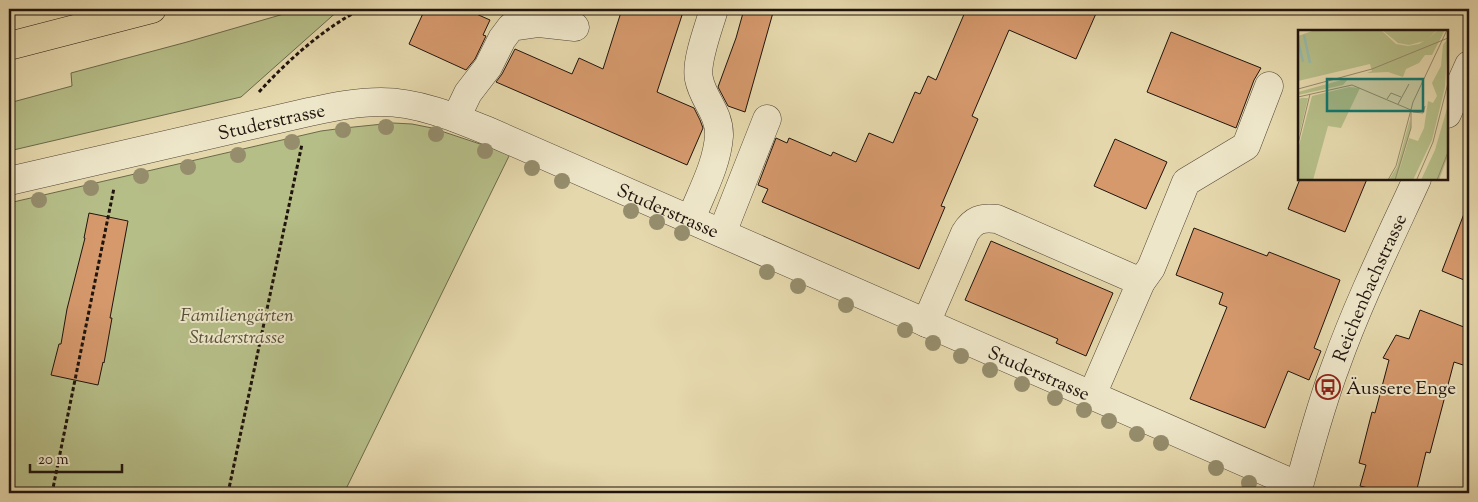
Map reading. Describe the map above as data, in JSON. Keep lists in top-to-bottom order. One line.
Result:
{"streets":{"street":["Studerstrasse","Reichenbachstrasse"]},"crossings":[["Studerstrasse","Reichenbachstrasse"]],"parks":["Familiengärten Studerstrasse"],"places":{"bus stop":["Äussere Enge"]},"scale_bar":"20 m"}
